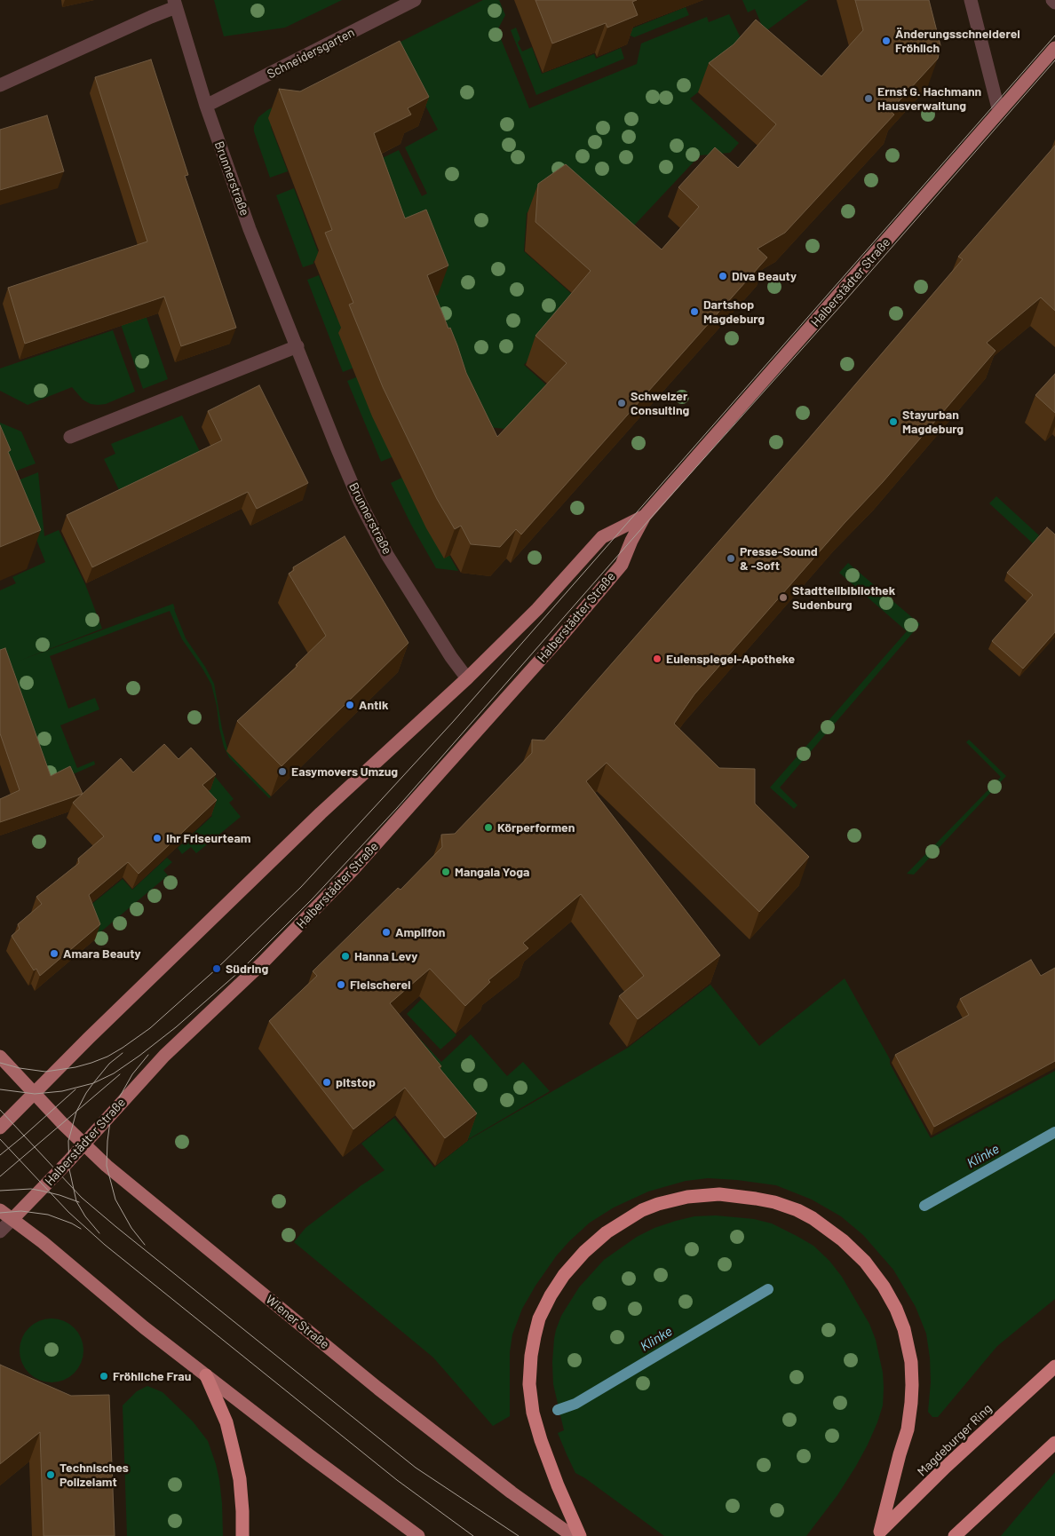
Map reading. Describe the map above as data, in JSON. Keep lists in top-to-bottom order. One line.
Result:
{"streets":{"highway":["Magdeburger Ring"],"main road":["Halberstädter Straße","Wiener Straße"],"street":["Schneidersgarten","Brunnerstraße"]},"crossings":[["Schneidersgarten","Brunnerstraße"],["Brunnerstraße","Halberstädter Straße"],["Halberstädter Straße","Wiener Straße"]],"water":["Klinke"],"places":["Änderungsschneiderei Fröhlich","Ernst G. Hachmann Hausverwaltung","Diva Beauty","Dartshop Magdeburg","Schweizer Consulting","Stayurban Magdeburg","Presse-Sound & -Soft","Stadtteilbibliothek Sudenburg","Eulenspiegel-Apotheke","Antik","Easymovers Umzug","Körperformen","Ihr Friseurteam","Mangala Yoga","Amplifon","Amara Beauty","Hanna Levy","Südring","Fleischerei","pitstop","Fröhliche Frau","Technisches Polizeiamt"]}
